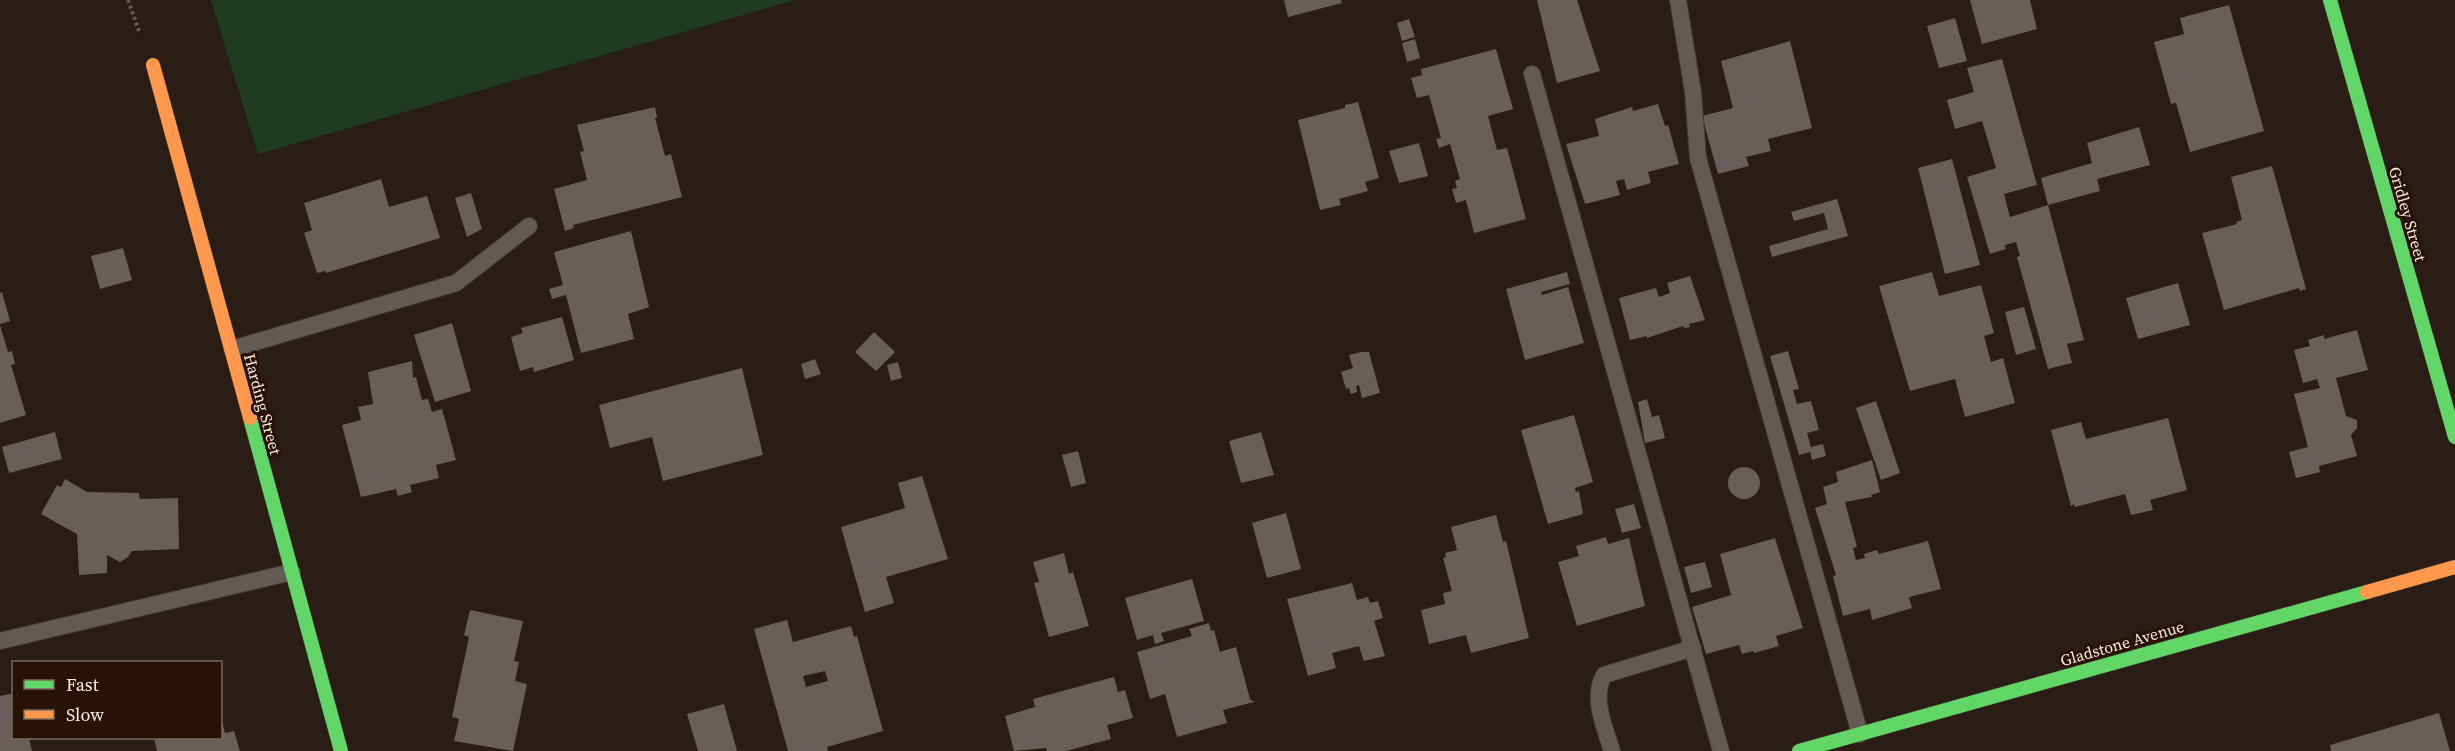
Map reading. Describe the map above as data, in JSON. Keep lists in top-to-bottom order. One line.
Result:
{"streets":{"street":["Gridley Street","Harding Street","Gladstone Avenue"]},"legend":["Fast","Slow"]}
